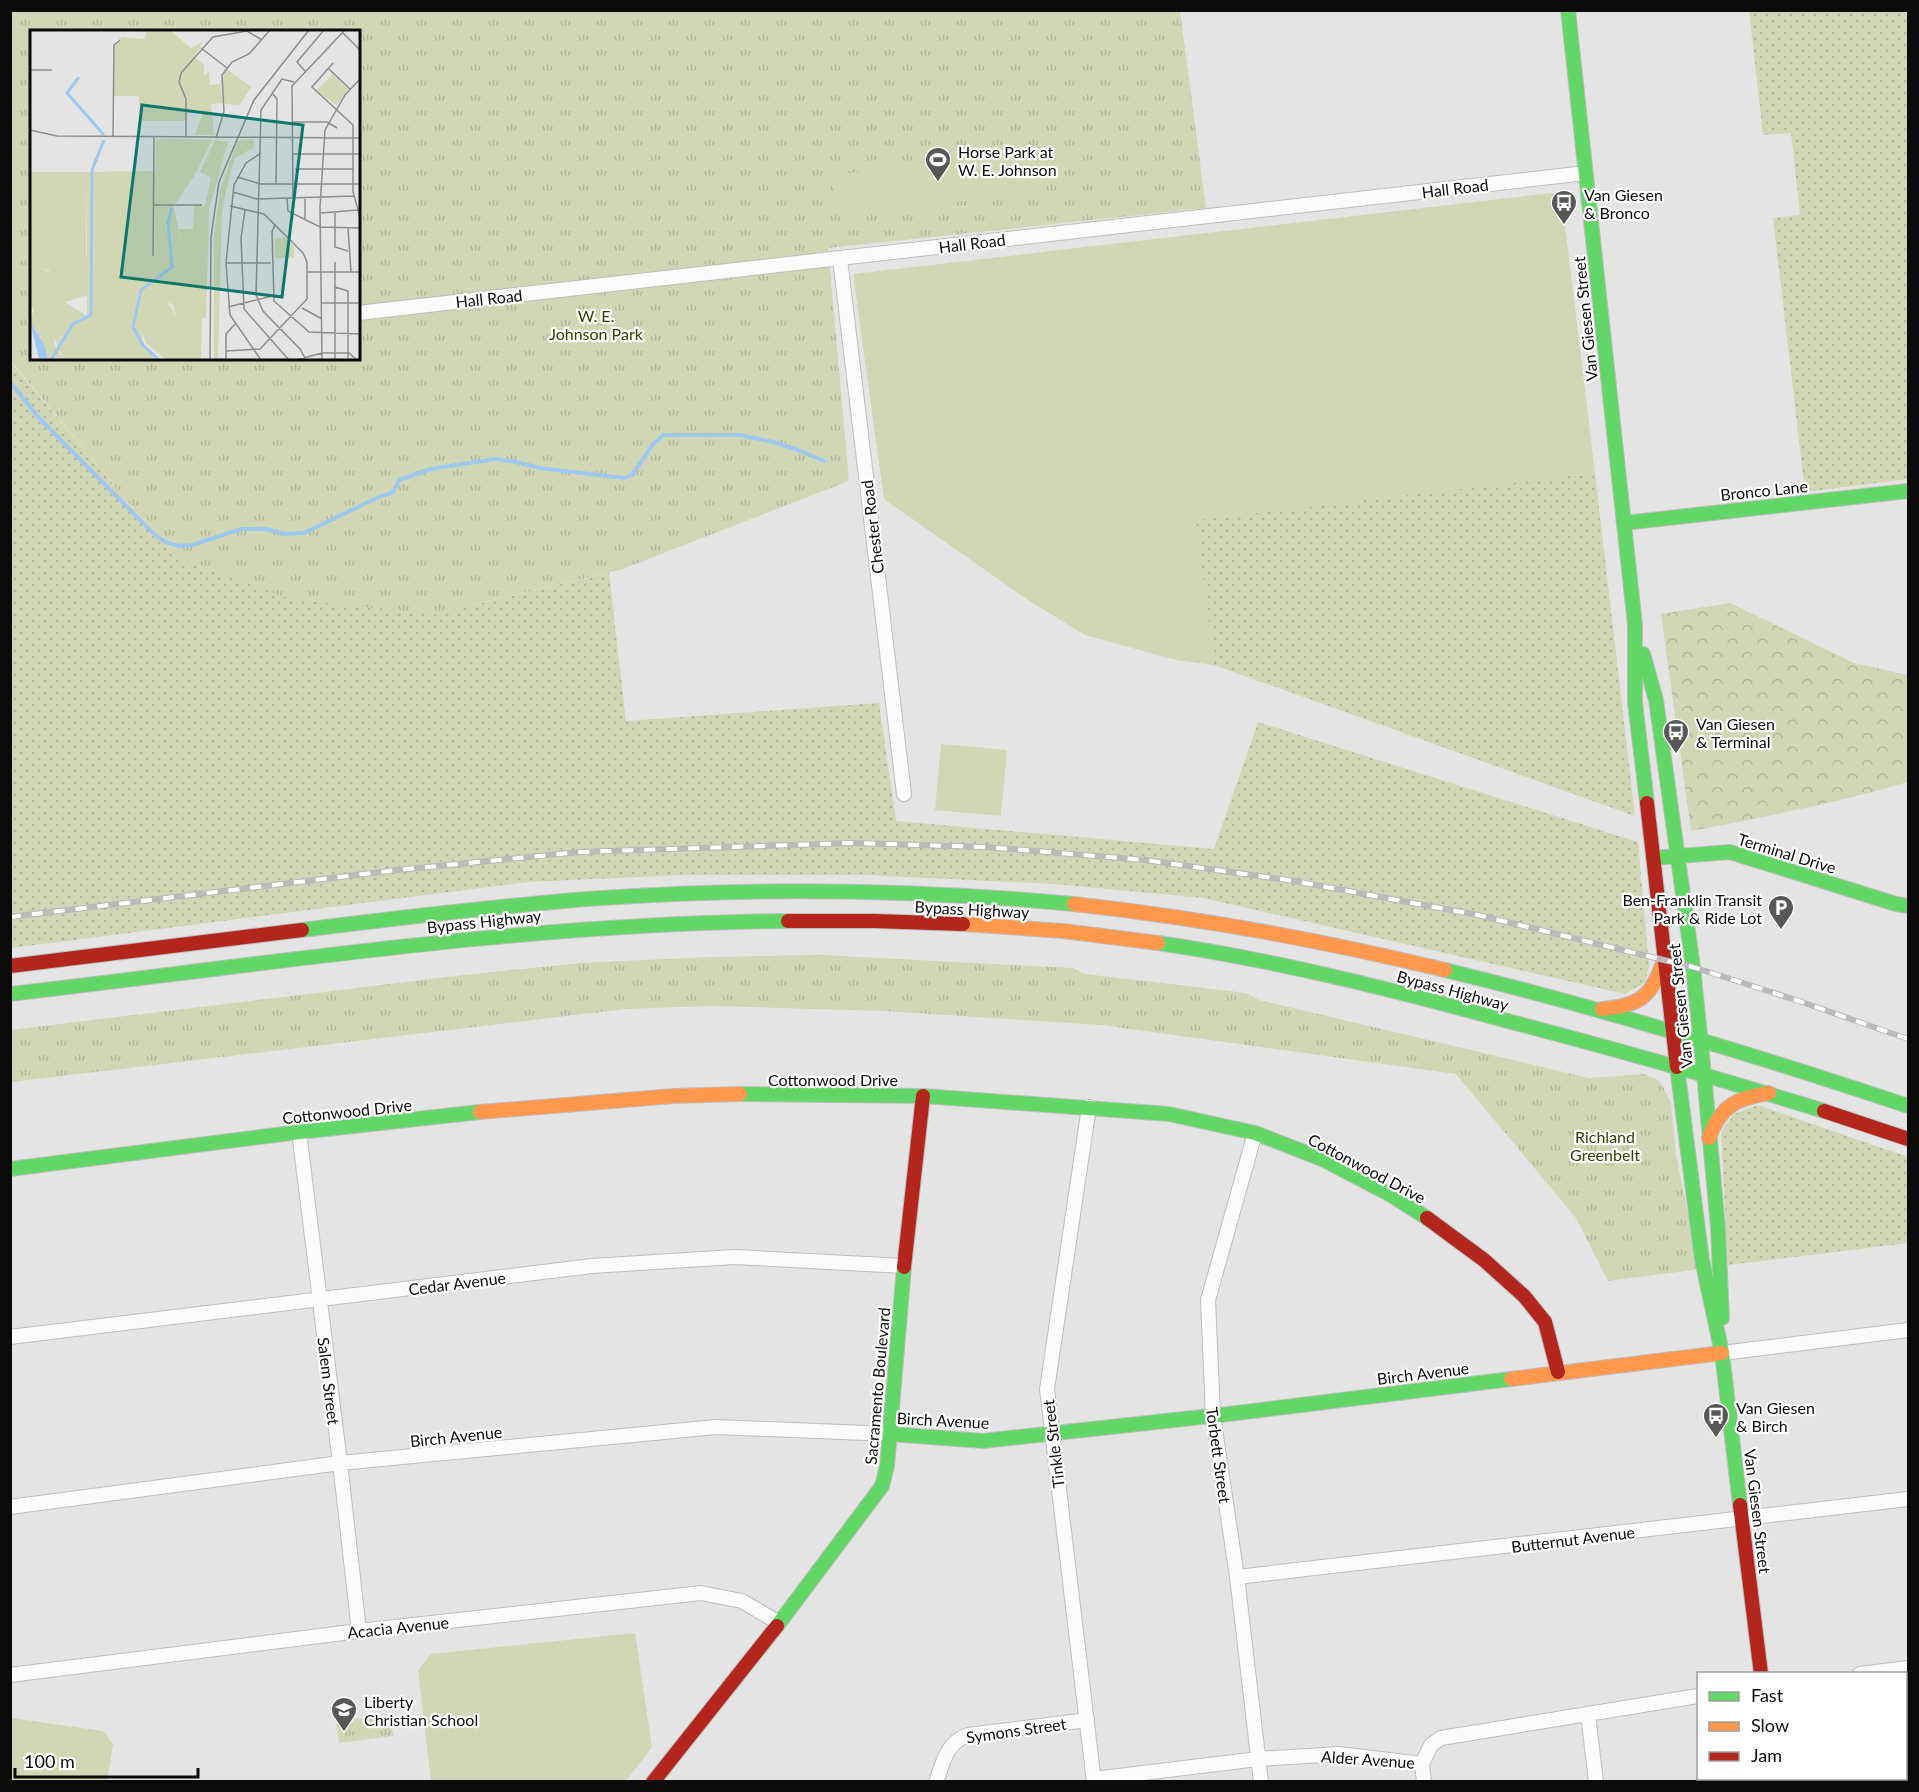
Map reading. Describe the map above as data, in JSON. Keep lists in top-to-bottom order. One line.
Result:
{"streets":{"main road":["Van Giesen Street","Bronco Lane","Terminal Drive","Bypass Highway","Cottonwood Drive","Birch Avenue","Sacramento Boulevard"],"street":["Hall Road","Chester Road","Cedar Avenue","Salem Street","Tinkle Street","Torbett Street","Butternut Avenue","Acacia Avenue","Symons Street","Alder Avenue"]},"crossings":[["Hall Road","Van Giesen Street"],["Hall Road","Chester Road"],["Van Giesen Street","Bronco Lane"],["Van Giesen Street","Terminal Drive"],["Van Giesen Street","Bypass Highway"],["Van Giesen Street","Birch Avenue"],["Van Giesen Street","Butternut Avenue"],["Cottonwood Drive","Birch Avenue"],["Cottonwood Drive","Salem Street"],["Cottonwood Drive","Sacramento Boulevard"],["Cottonwood Drive","Tinkle Street"],["Cottonwood Drive","Torbett Street"],["Cedar Avenue","Salem Street"],["Cedar Avenue","Sacramento Boulevard"],["Birch Avenue","Salem Street"],["Birch Avenue","Sacramento Boulevard"],["Birch Avenue","Tinkle Street"],["Birch Avenue","Torbett Street"],["Salem Street","Acacia Avenue"],["Sacramento Boulevard","Acacia Avenue"],["Tinkle Street","Symons Street"],["Tinkle Street","Alder Avenue"],["Torbett Street","Butternut Avenue"],["Torbett Street","Alder Avenue"]],"parks":["W. E. Johnson Park","Richland Greenbelt"],"places":{"sports":["Horse Park at W. E. Johnson"],"bus stop":["Van Giesen & Bronco","Van Giesen & Terminal","Van Giesen & Birch"],"parking":["Ben-Franklin Transit Park & Ride Lot"],"school or university":["Liberty Christian School"]},"legend":["Fast","Slow","Jam"],"scale_bar":"100 m"}
